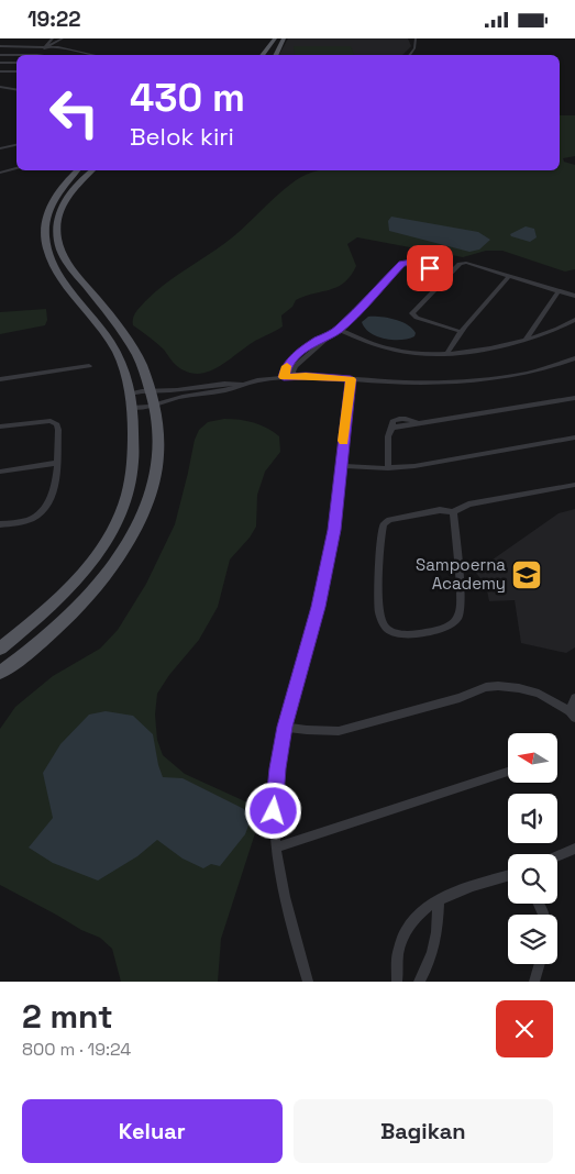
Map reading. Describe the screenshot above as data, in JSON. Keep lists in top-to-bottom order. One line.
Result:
{"places":{"school or university":["Sampoerna Academy"]},"north":"left","page":{"status":"19:22","turn":["430 m","Belok kiri"],"heading":["2 mnt","800 m · 19:24"],"buttons":["Keluar","Bagikan"]}}
